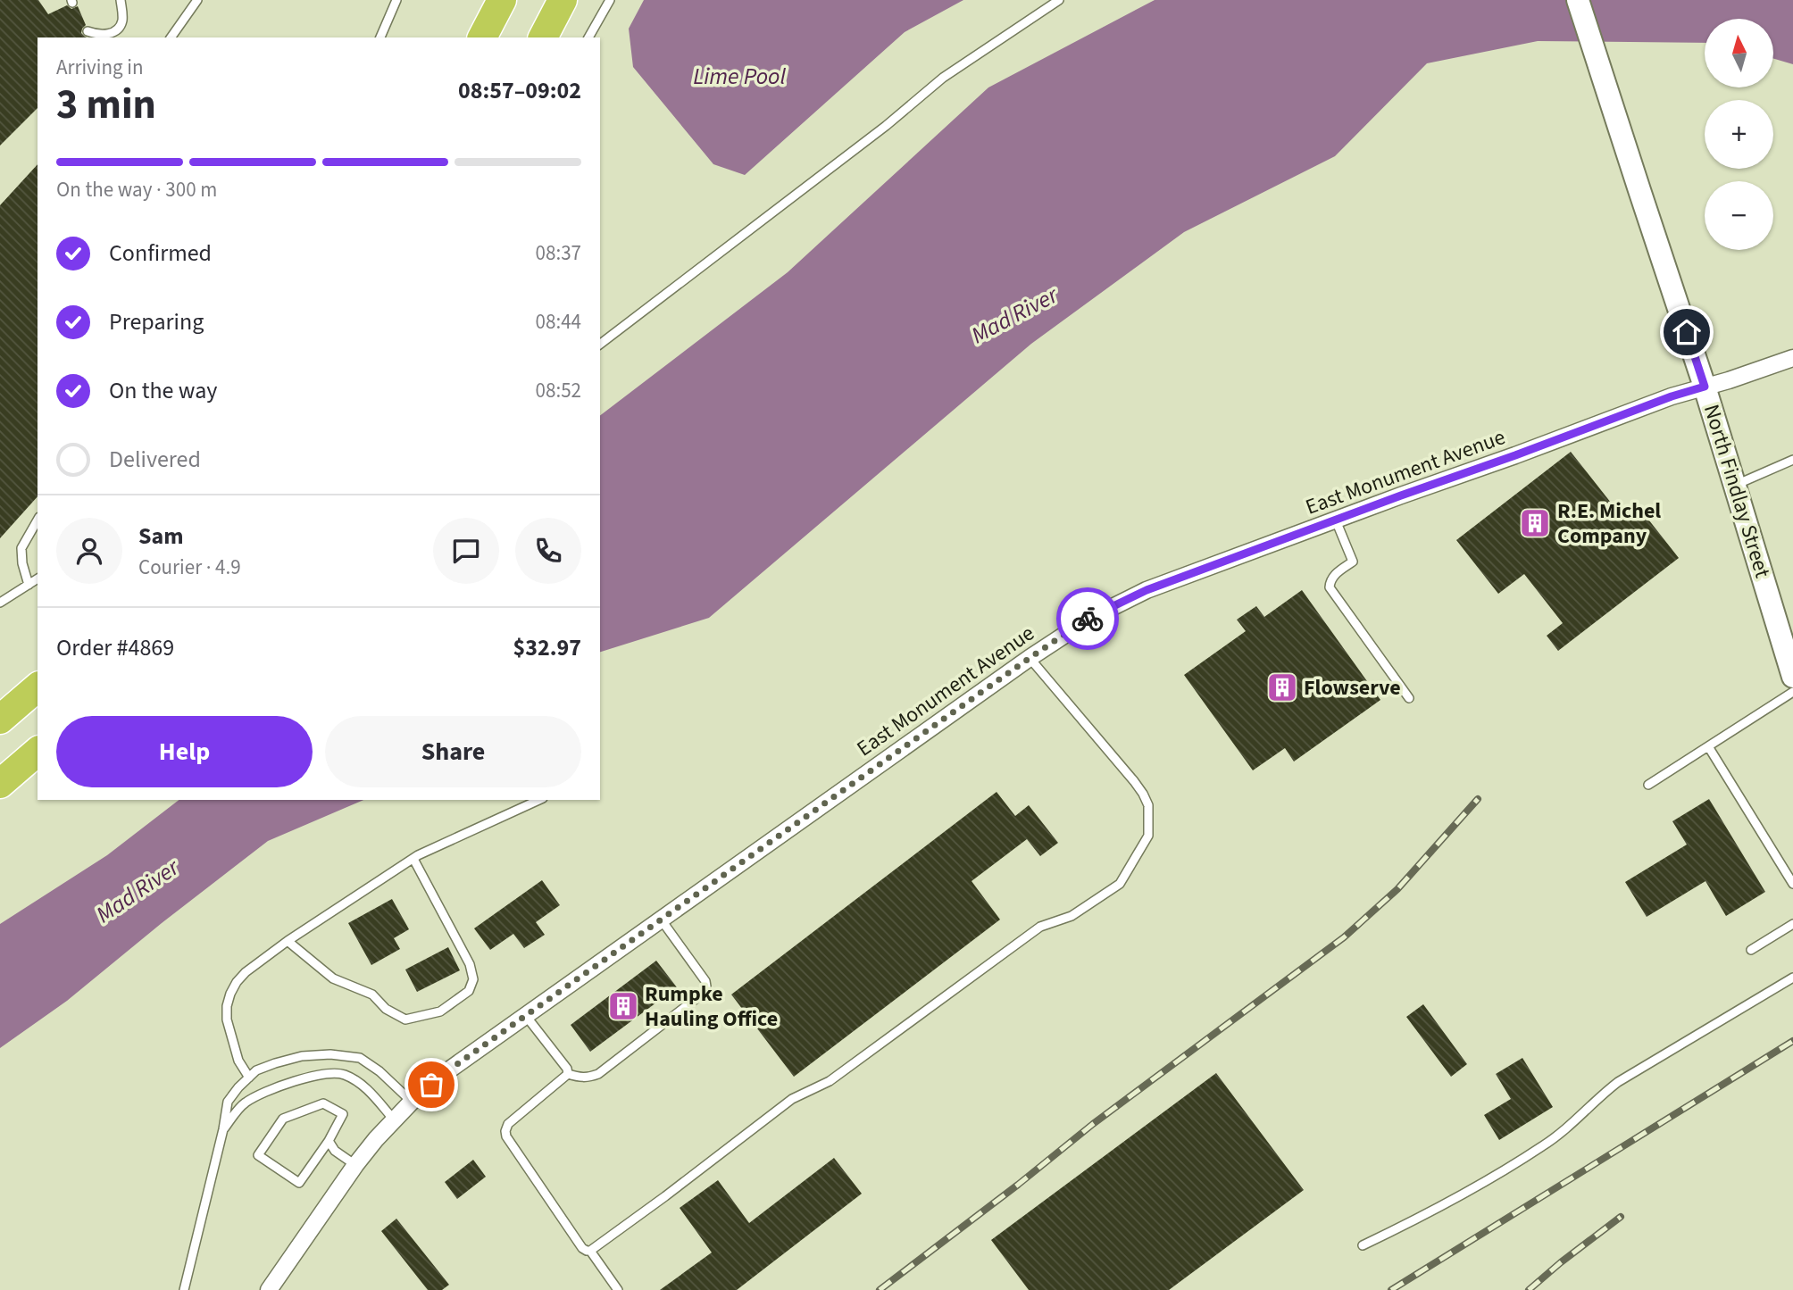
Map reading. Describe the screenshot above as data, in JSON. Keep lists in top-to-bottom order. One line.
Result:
{"streets":{"main road":["North Findlay Street"],"street":["East Monument Avenue"]},"crossings":[["East Monument Avenue","North Findlay Street"]],"water":["Lime Pool","Mad River"],"places":{"building":["R.E. Michel Company","Flowserve","Rumpke Hauling Office"]},"north":"top","page":{"map_buttons":["+","−"],"heading":["3 min","Arriving in","08:57–09:02"],"panel":["Sam","Courier · 4.9","Order #4869","$32.97"],"bar":"On the way · 300 m","list":[["Confirmed","08:37"],["Preparing","08:44"],["On the way","08:52"],"Delivered"],"buttons":["Help","Share"]}}
